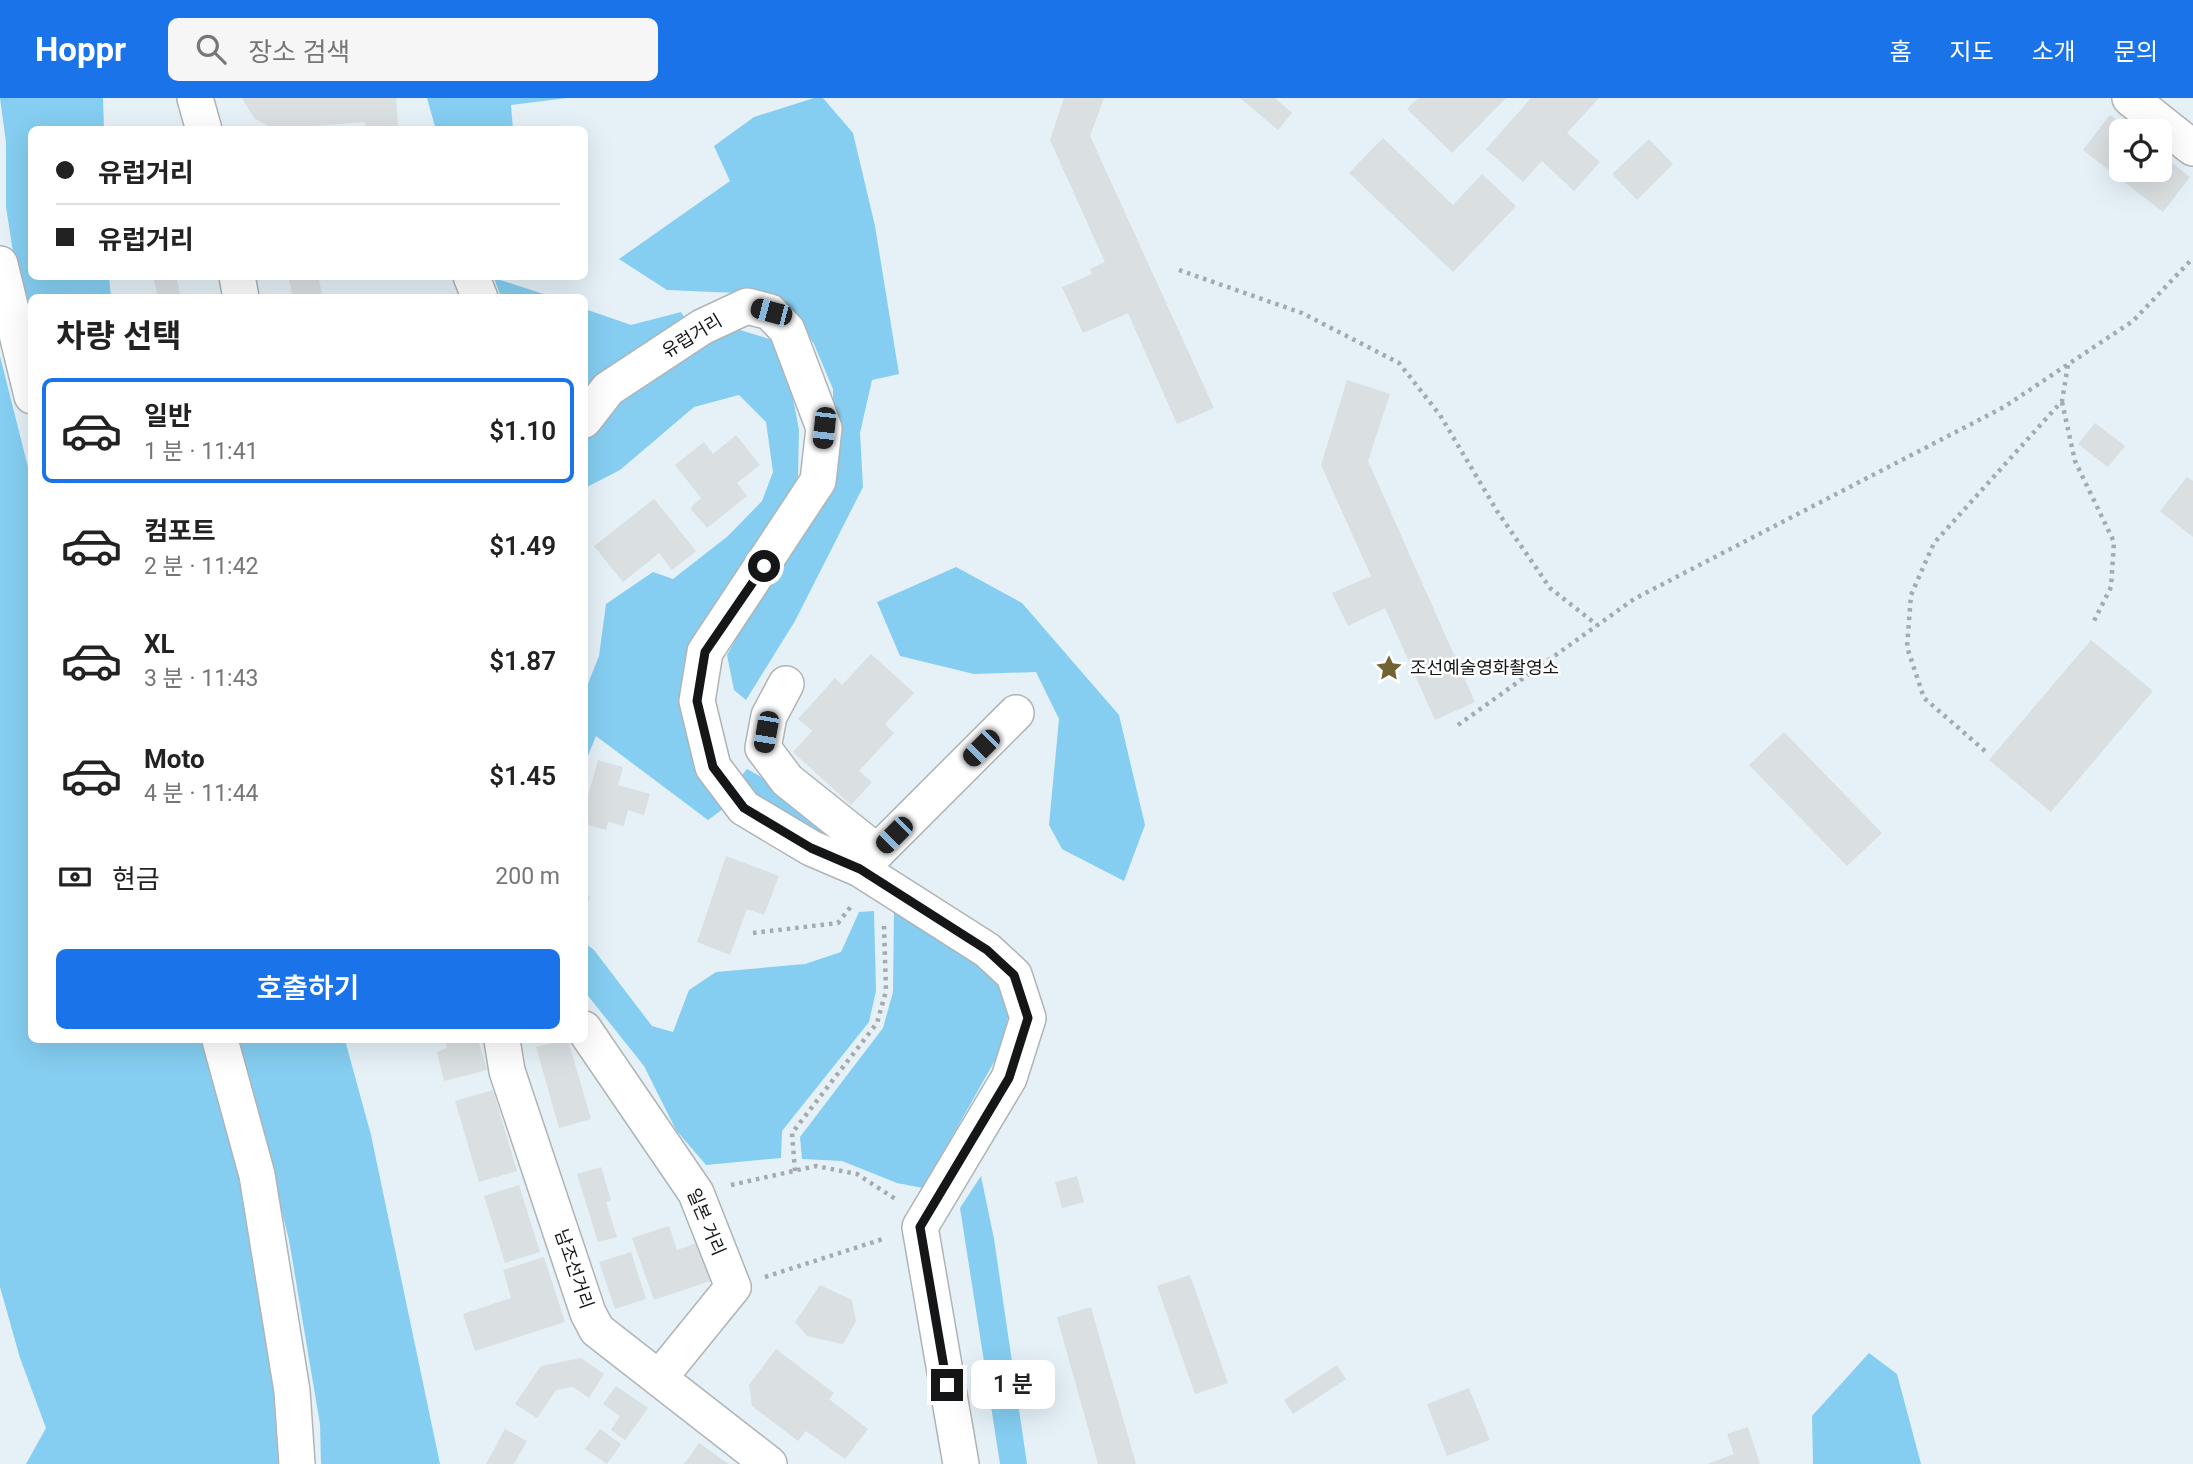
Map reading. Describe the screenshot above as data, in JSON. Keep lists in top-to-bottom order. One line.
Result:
{"streets":{"lane":["유럽거리","일본 거리","남조선거리"]},"places":{"place":["조선예술영화촬영소"]},"page":{"header":"Hoppr","search":"장소 검색","nav":["홈","지도","소개","문의"],"banner":["유럽거리","유럽거리"],"heading":"차량 선택","list":[{"name":"일반","note":"1 분 · 11:41","value":"$1.10"},{"name":"컴포트","note":"2 분 · 11:42","value":"$1.49"},{"name":"XL","note":"3 분 · 11:43","value":"$1.87"},{"name":"Moto","note":"4 분 · 11:44","value":"$1.45"}],"pay":["현금","200 m"],"buttons":"호출하기","bubble":"1 분"}}
